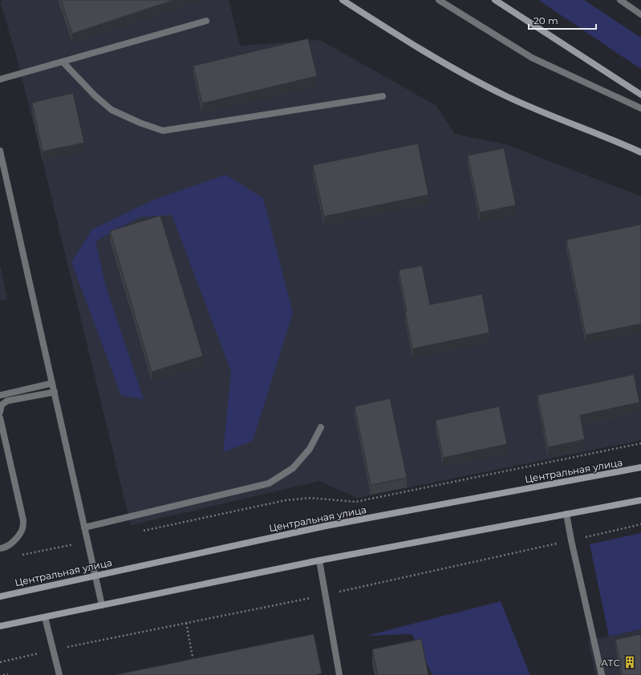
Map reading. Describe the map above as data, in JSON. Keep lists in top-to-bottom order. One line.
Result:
{"streets":{"main road":["Центральная улица"]},"places":{"building":["АТС"]},"scale_bar":"20 m"}
